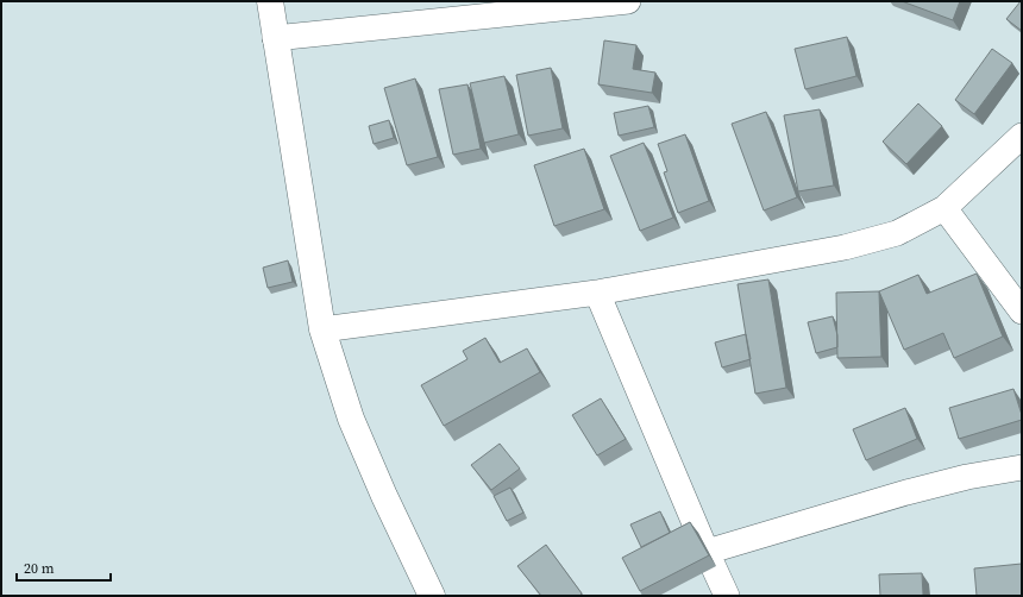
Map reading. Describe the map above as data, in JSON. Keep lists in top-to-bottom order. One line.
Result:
{"scale_bar":"20 m"}
